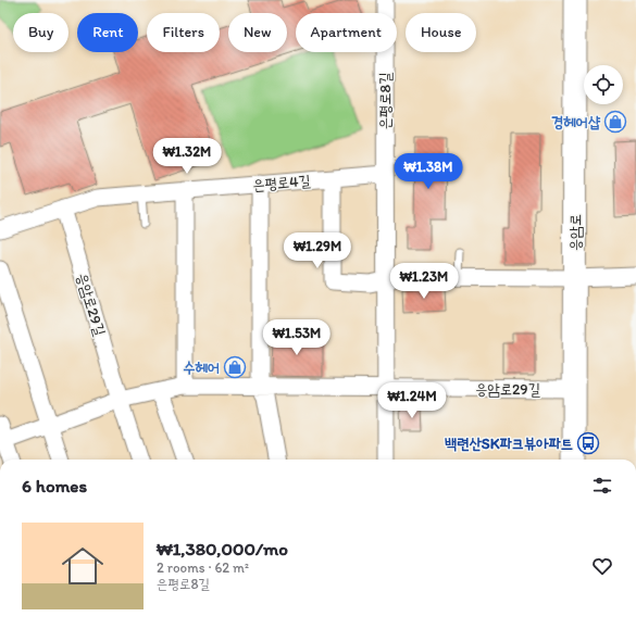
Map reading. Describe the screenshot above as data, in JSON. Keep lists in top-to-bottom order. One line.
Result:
{"streets":{"main road":["응암로"],"street":["은평로8길","은평로4길","응암로29길"]},"crossings":[["은평로8길","은평로4길"],["은평로8길","응암로29길"],["은평로4길","응암로29길"],["응암로","응암로29길"]],"places":{"shop":["경헤어샵","수헤어"],"bus stop":["백련산SK파크뷰아파트"]},"page":{"chip":["Buy","Rent","Filters","New","Apartment","House"],"price":["₩1.32M","₩1.38M","₩1.29M","₩1.23M","₩1.53M","₩1.24M"],"heading":"6 homes","list":[{"name":"₩1,380,000/mo","note":"2 rooms · 62 m² · 은평로8길"}]}}
